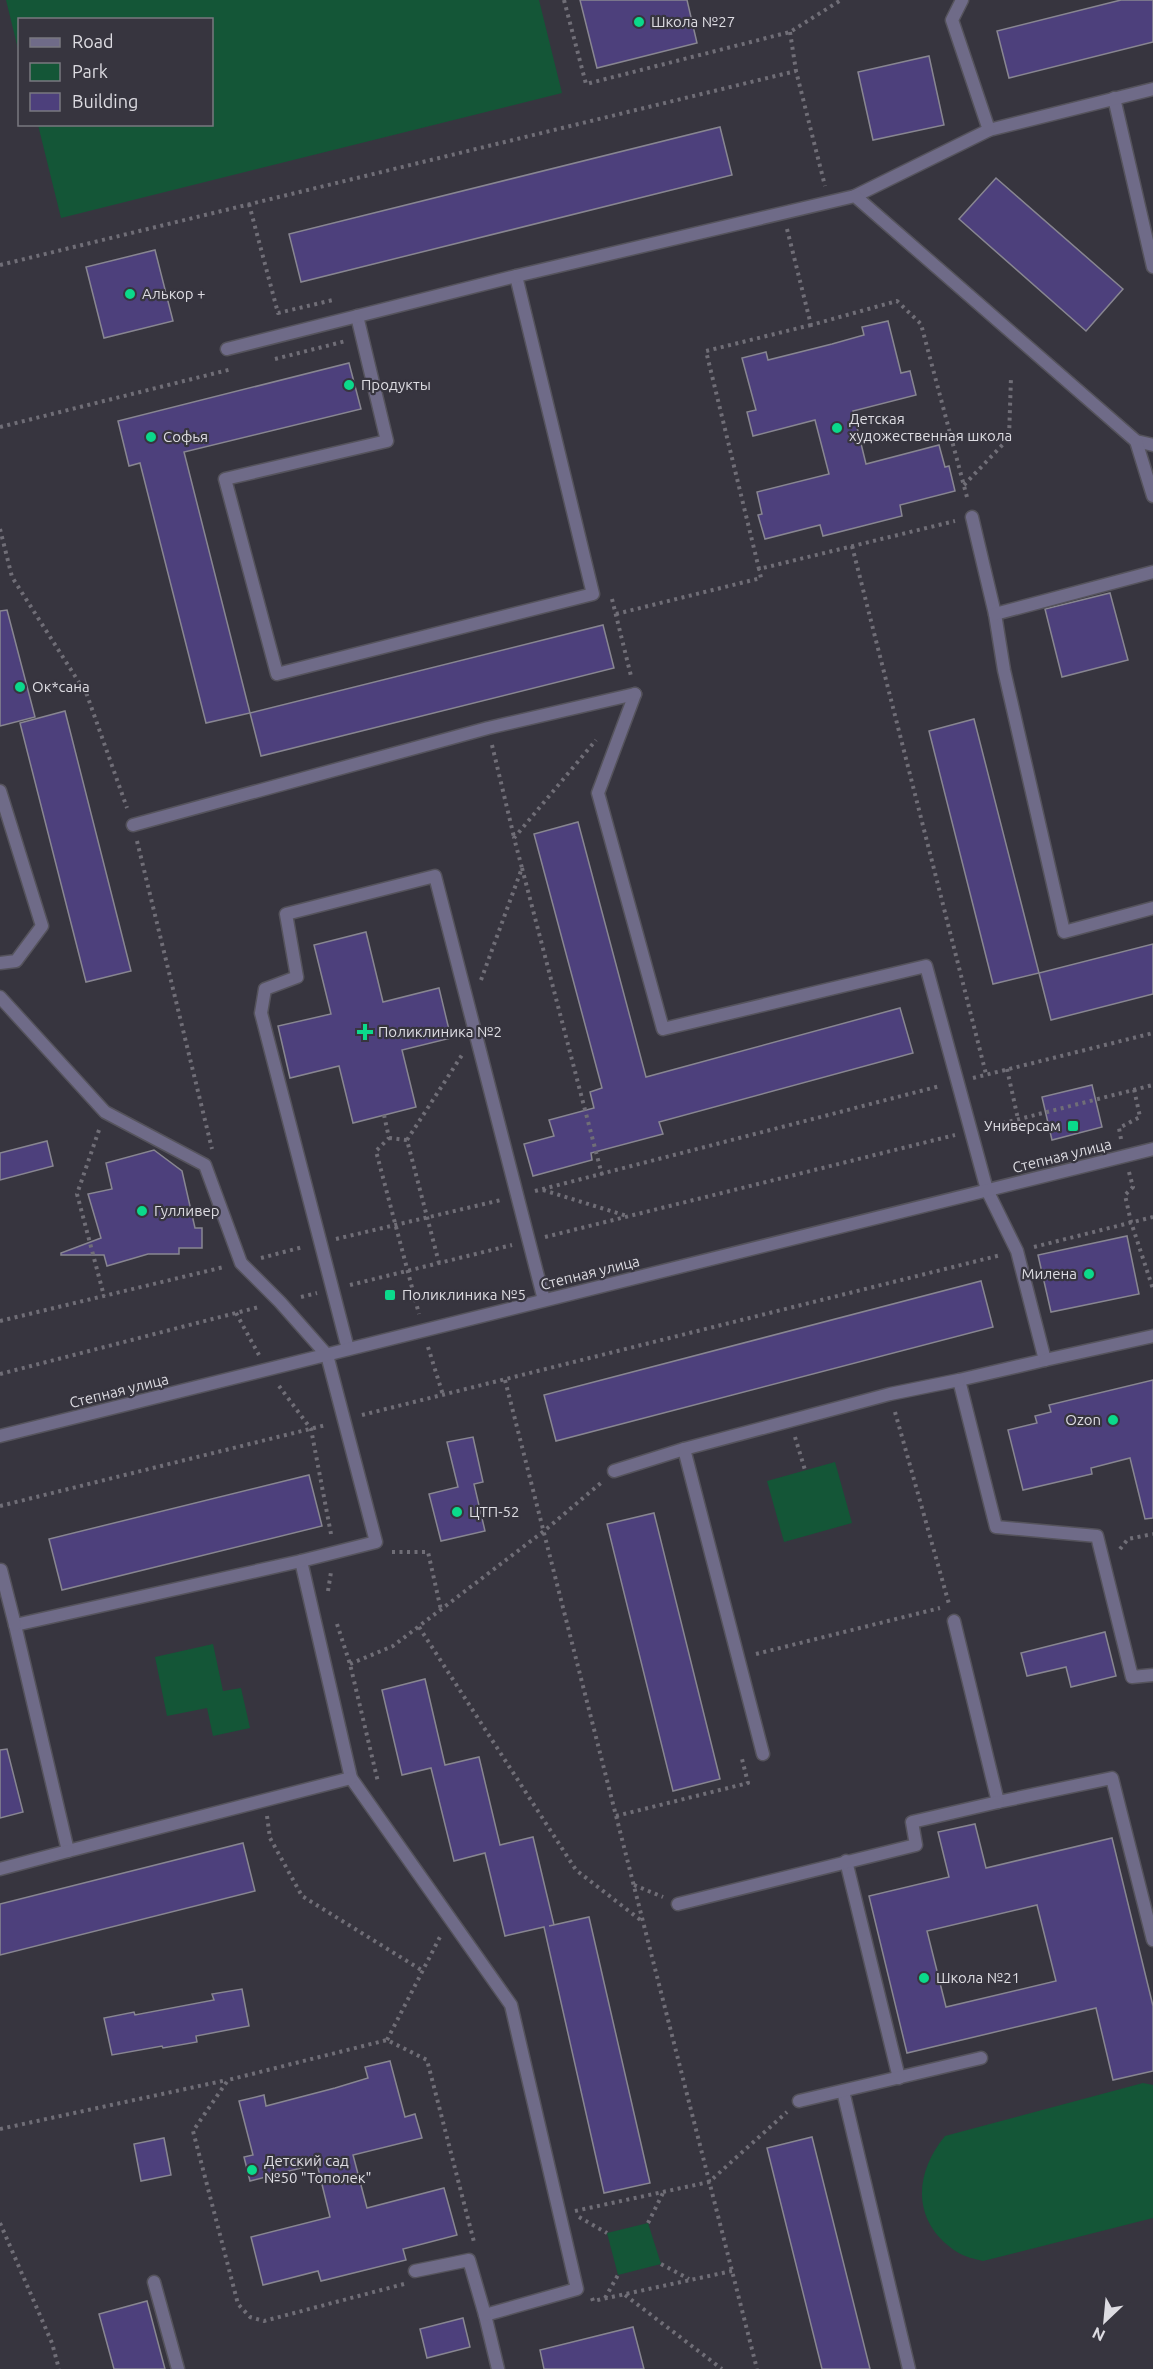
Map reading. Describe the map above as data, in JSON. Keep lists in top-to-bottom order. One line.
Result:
{"streets":{"street":["Степная улица"]},"places":{"other":["Школа №27","Алькор +","Продукты","Детская художественная школа","Софья","Ок*сана","Гулливер","Милена","Ozon","ЦТП-52","Школа №21","Детский сад №50 \"Тополек\""],"health":["Поликлиника №2"],"transit":["Универсам","Поликлиника №5"]},"legend":["Road","Park","Building"],"north":"bottom left"}
